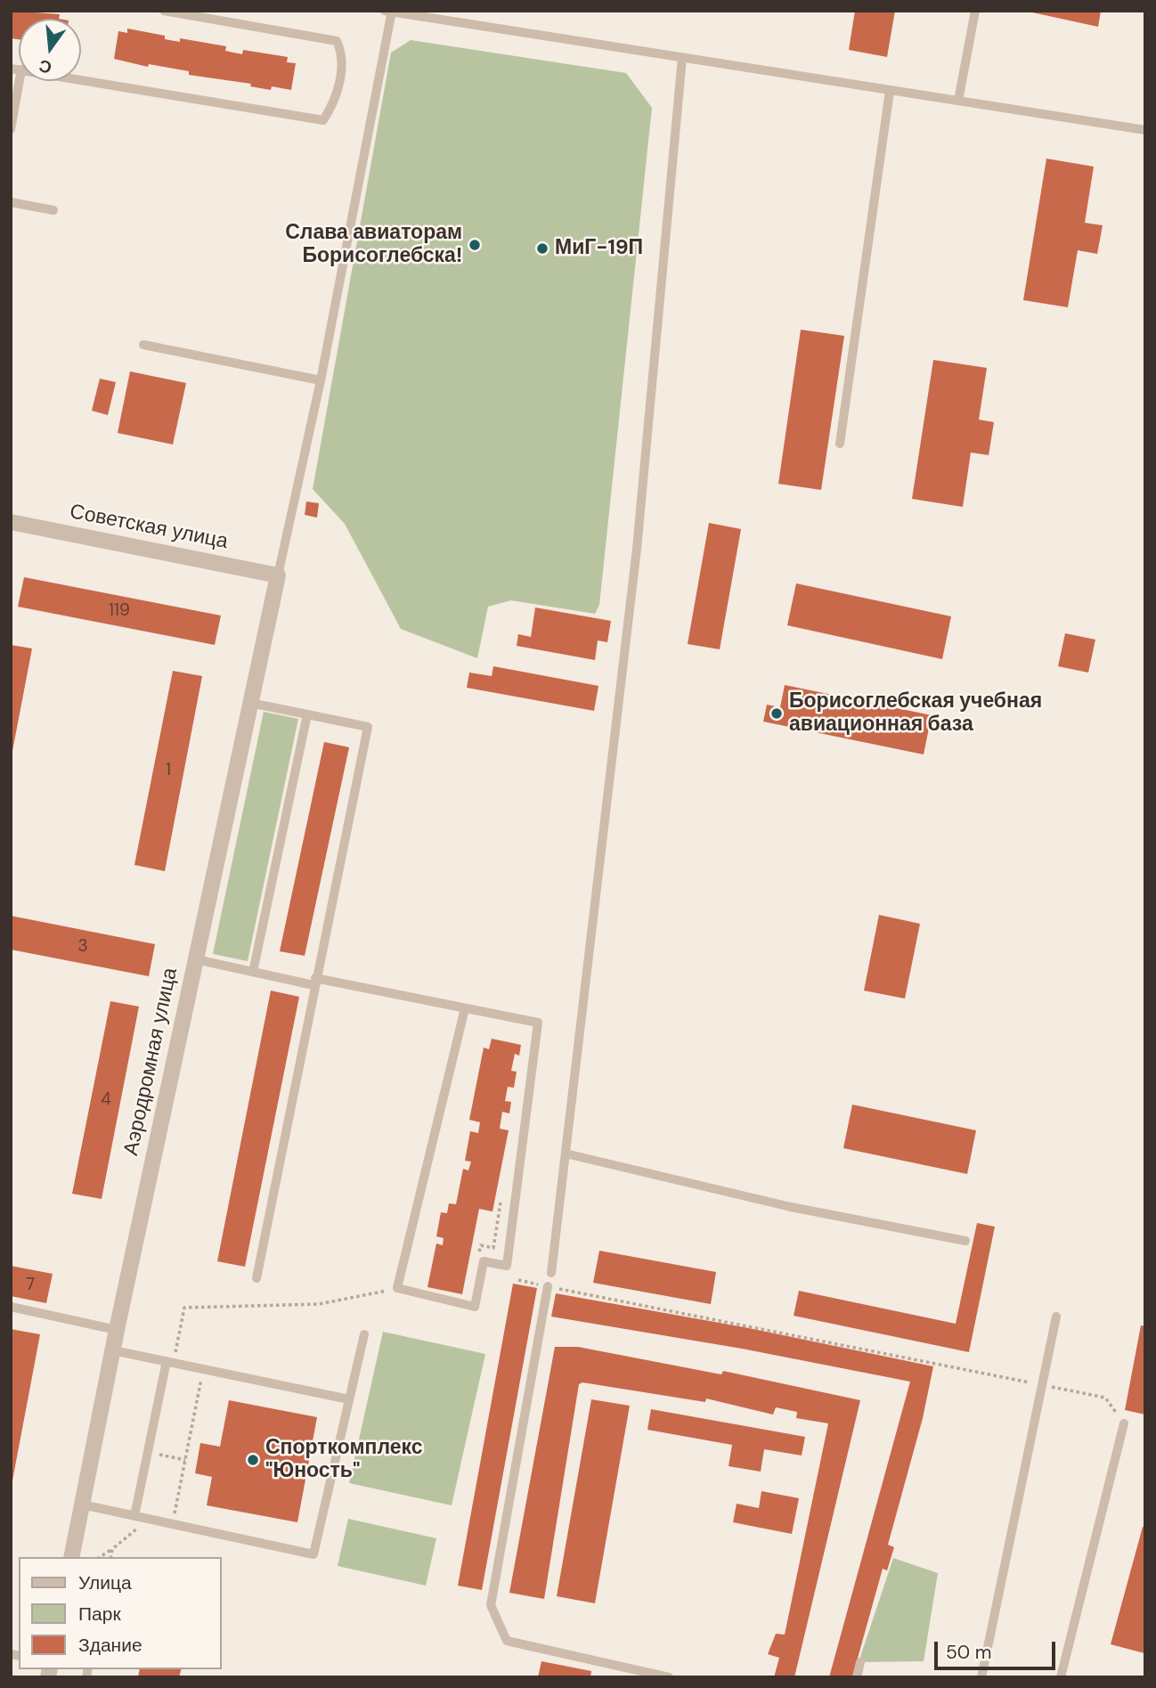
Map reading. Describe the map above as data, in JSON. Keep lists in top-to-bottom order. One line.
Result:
{"streets":{"street":["Советская улица","Аэродромная улица"]},"crossings":[["Советская улица","Аэродромная улица"]],"places":["Слава авиаторам Борисоглебска!","МиГ-19П","Борисоглебская учебная авиационная база","Спорткомплекс \"Юность\""],"house_numbers":["119","1","3","4","7"],"legend":["Улица","Парк","Здание"],"scale_bar":"50 m","north":"bottom"}
